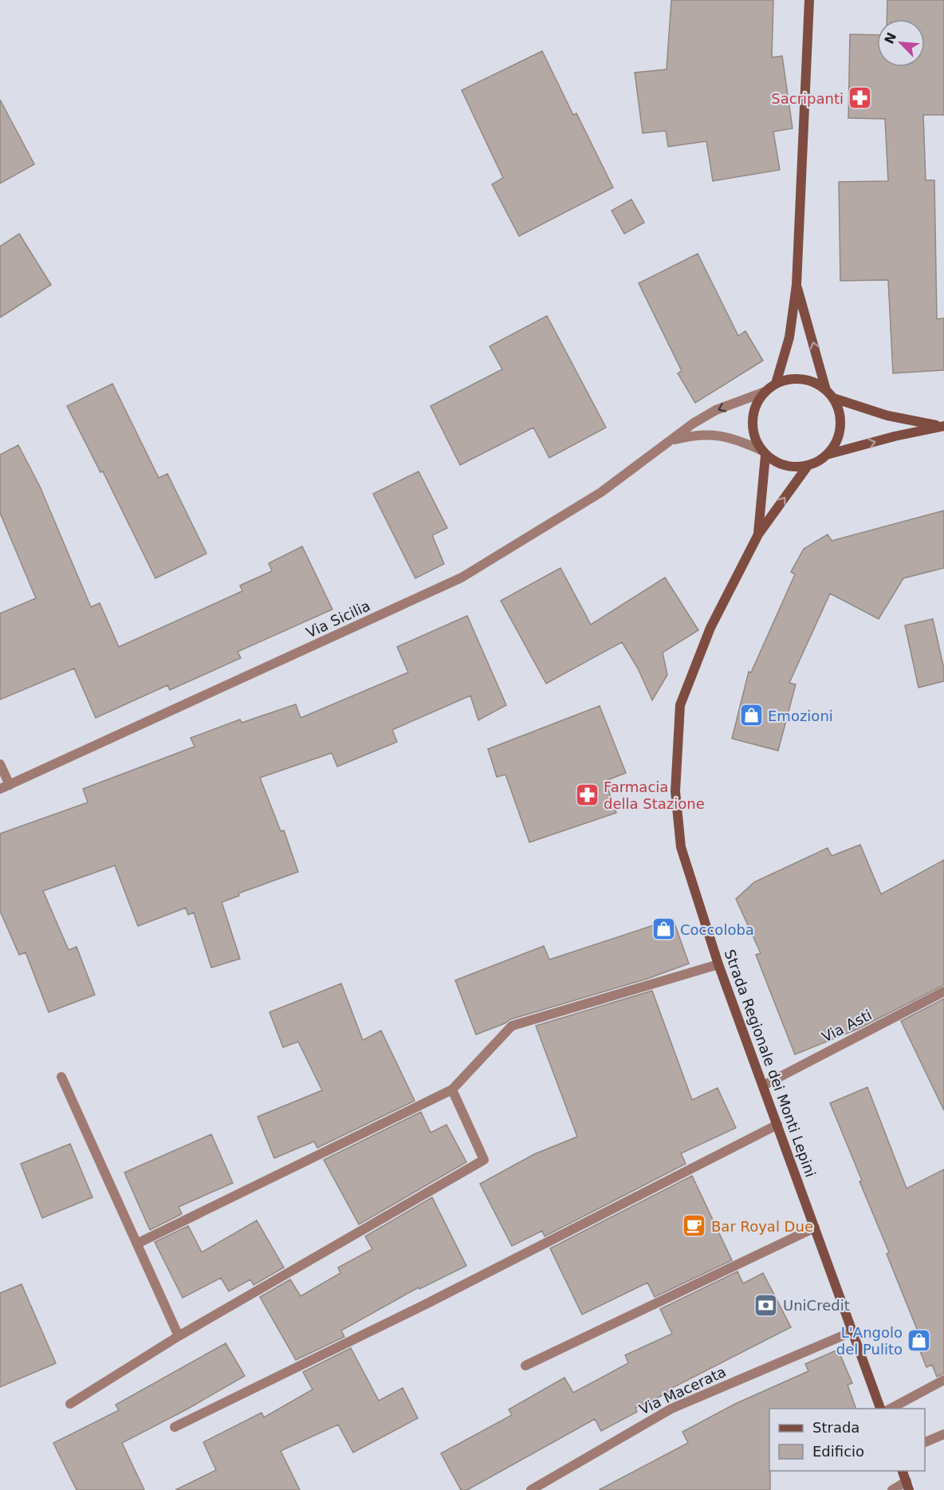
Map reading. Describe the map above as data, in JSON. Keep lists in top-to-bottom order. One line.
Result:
{"streets":{"street":["Via Sicilia","Via Asti","Strada Regionale dei Monti Lepini","Via Macerata"]},"crossings":[["Via Sicilia","Strada Regionale dei Monti Lepini"],["Via Asti","Strada Regionale dei Monti Lepini"],["Strada Regionale dei Monti Lepini","Via Macerata"]],"places":{"pharmacy":["Sacripanti","Farmacia della Stazione"],"shop":["Emozioni","Coccoloba","L'Angolo del Pulito"],"cafe":["Bar Royal Due"],"bank":["UniCredit"]},"legend":["Strada","Edificio"],"north":"top left"}
